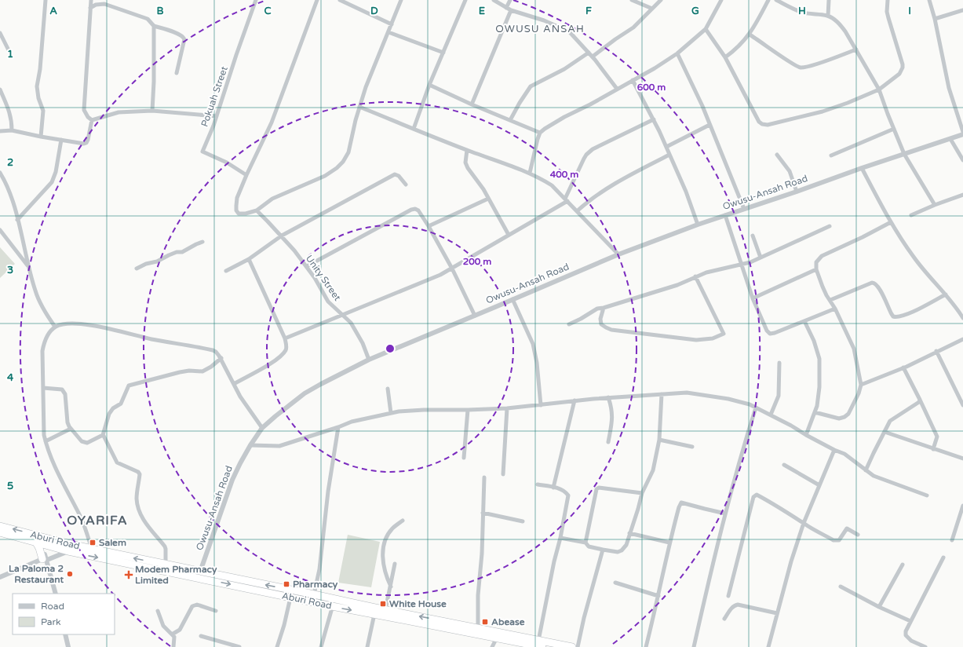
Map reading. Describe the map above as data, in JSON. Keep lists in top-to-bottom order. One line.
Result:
{"streets":{"highway":["Aburi Road"],"street":["Pokuah Street","Owusu-Ansah Road","Unity Street"]},"crossings":[["Owusu-Ansah Road","Unity Street"],["Owusu-Ansah Road","Aburi Road"]],"districts":["OWUSU ANSAH","OYARIFA"],"places":{"transit":["Salem","Pharmacy","White House","Abease"],"other":["La Paloma 2 Restaurant"],"health":["Modem Pharmacy Limited"]},"legend":["Road","Park"],"grid":{"columns":["A","B","C","D","E","F","G","H","I"],"rows":["1","2","3","4","5"]},"rings":["600 m","400 m","200 m"]}
